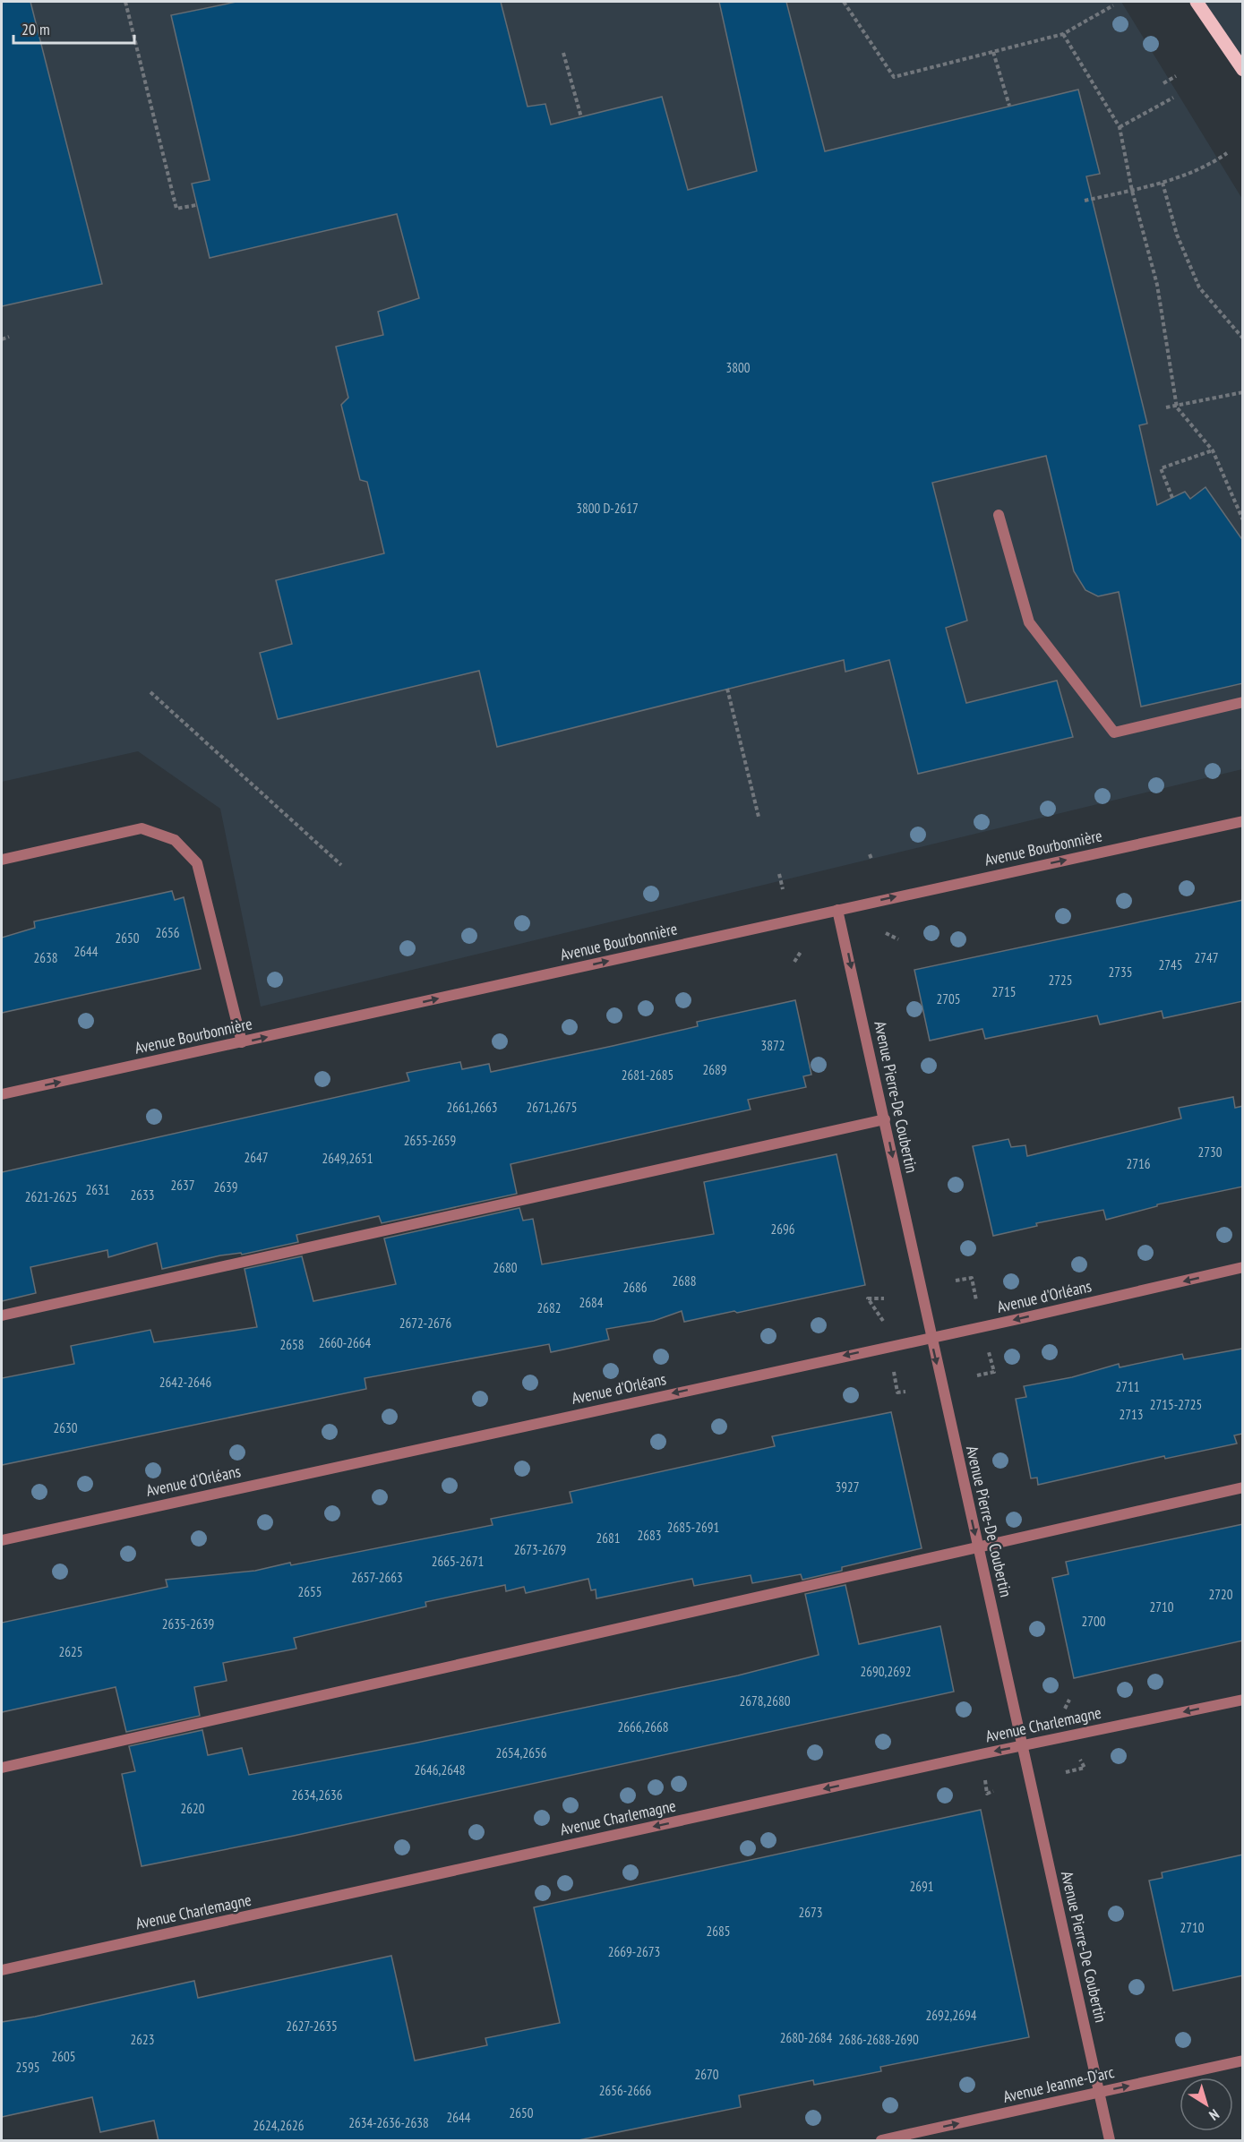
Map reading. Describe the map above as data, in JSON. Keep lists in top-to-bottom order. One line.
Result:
{"streets":{"street":["Avenue Bourbonnière","Avenue Pierre-De Coubertin","Avenue d'Orléans","Avenue Charlemagne","Avenue Jeanne-D'arc"]},"crossings":[["Avenue Bourbonnière","Avenue Pierre-De Coubertin"],["Avenue Pierre-De Coubertin","Avenue d'Orléans"],["Avenue Pierre-De Coubertin","Avenue Charlemagne"],["Avenue Pierre-De Coubertin","Avenue Jeanne-D'arc"]],"one_way":["Avenue Bourbonnière","Avenue Pierre-De Coubertin","Avenue d'Orléans","Avenue Charlemagne","Avenue Jeanne-D'arc"],"house_numbers":["3800","3800 D-2617","2656","2650","2644","2638","2747","2745","2735","2725","2715","2705","3872","2689","2681-2685","2661,2663","2671,2675","2655-2659","2730","2647","2649,2651","2716","2637","2639","2631","2633","2621-2625","2696","2680","2688","2686","2684","2682","2672-2676","2660-2664","2658","2642-2646","2711","2715-2725","2713","2630","3927","2685-2691","2683","2681","2673-2679","2665-2671","2657-2663","2655","2720","2710","2700","2635-2639","2625","2690,2692","2678,2680","2666,2668","2654,2656","2646,2648","2634,2636","2620","2691","2673","2710","2685","2669-2673","2692,2694","2627-2635","2680-2684","2623","2686-2688-2690","2605","2595","2670","2656-2666","2650","2644","2634-2636-2638","2624,2626"],"scale_bar":"20 m","north":"bottom right"}
